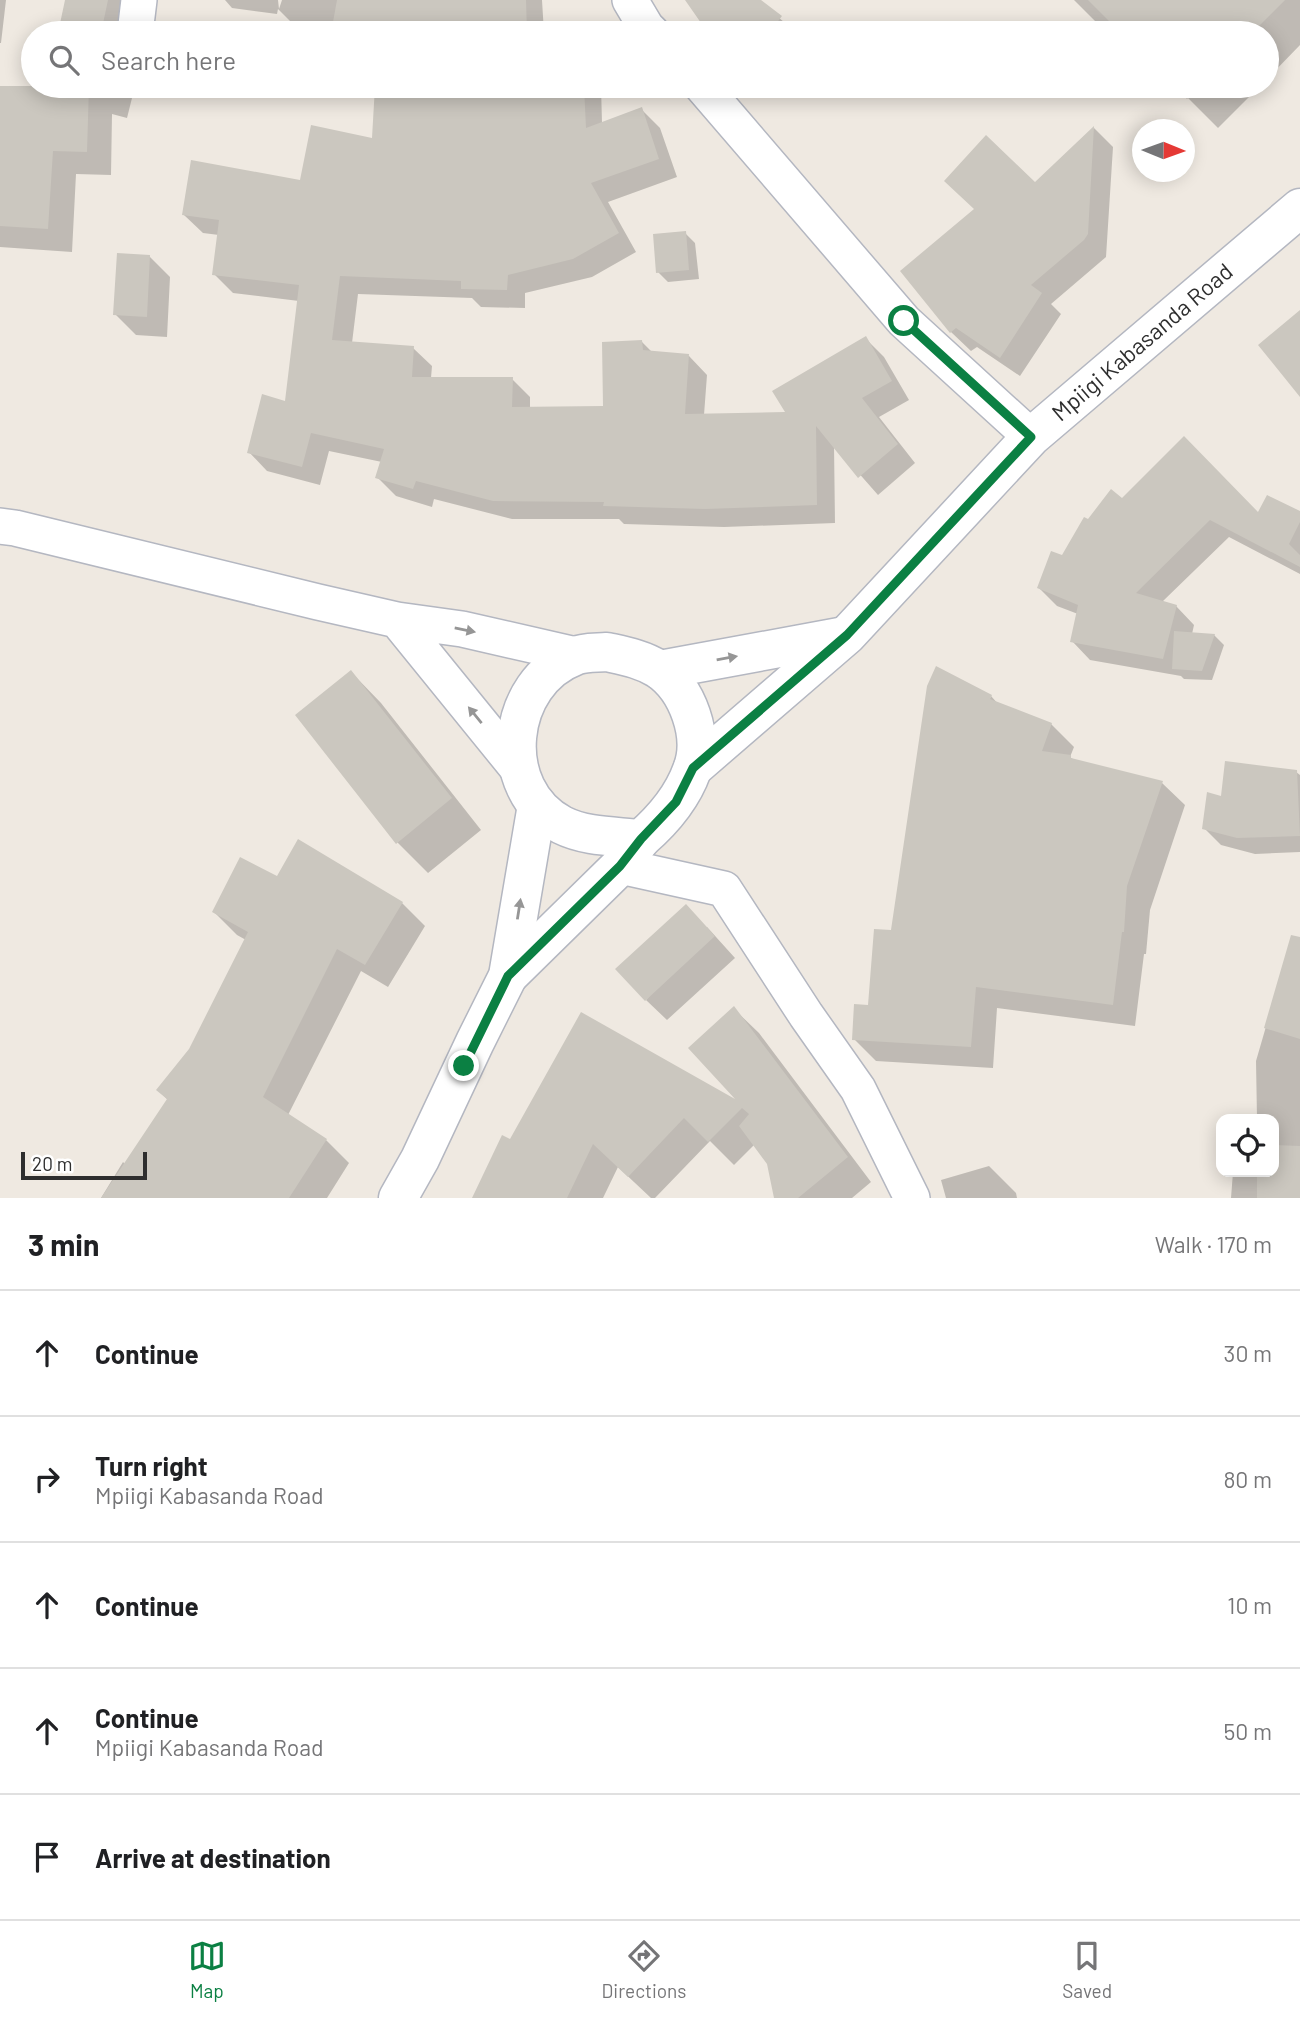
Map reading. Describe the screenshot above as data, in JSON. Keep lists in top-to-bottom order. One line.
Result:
{"streets":{"main road":["Mpiigi Kabasanda Road"]},"scale_bar":"20 m","north":"right","page":{"search":"Search here","scale":"20 m","heading":["3 min","Walk · 170 m"],"list":[["Continue","30 m"],["Turn right","Mpiigi Kabasanda Road","80 m"],["Continue","10 m"],["Continue","Mpiigi Kabasanda Road","50 m"],"Arrive at destination"],"nav":["Map","Directions","Saved"]}}
